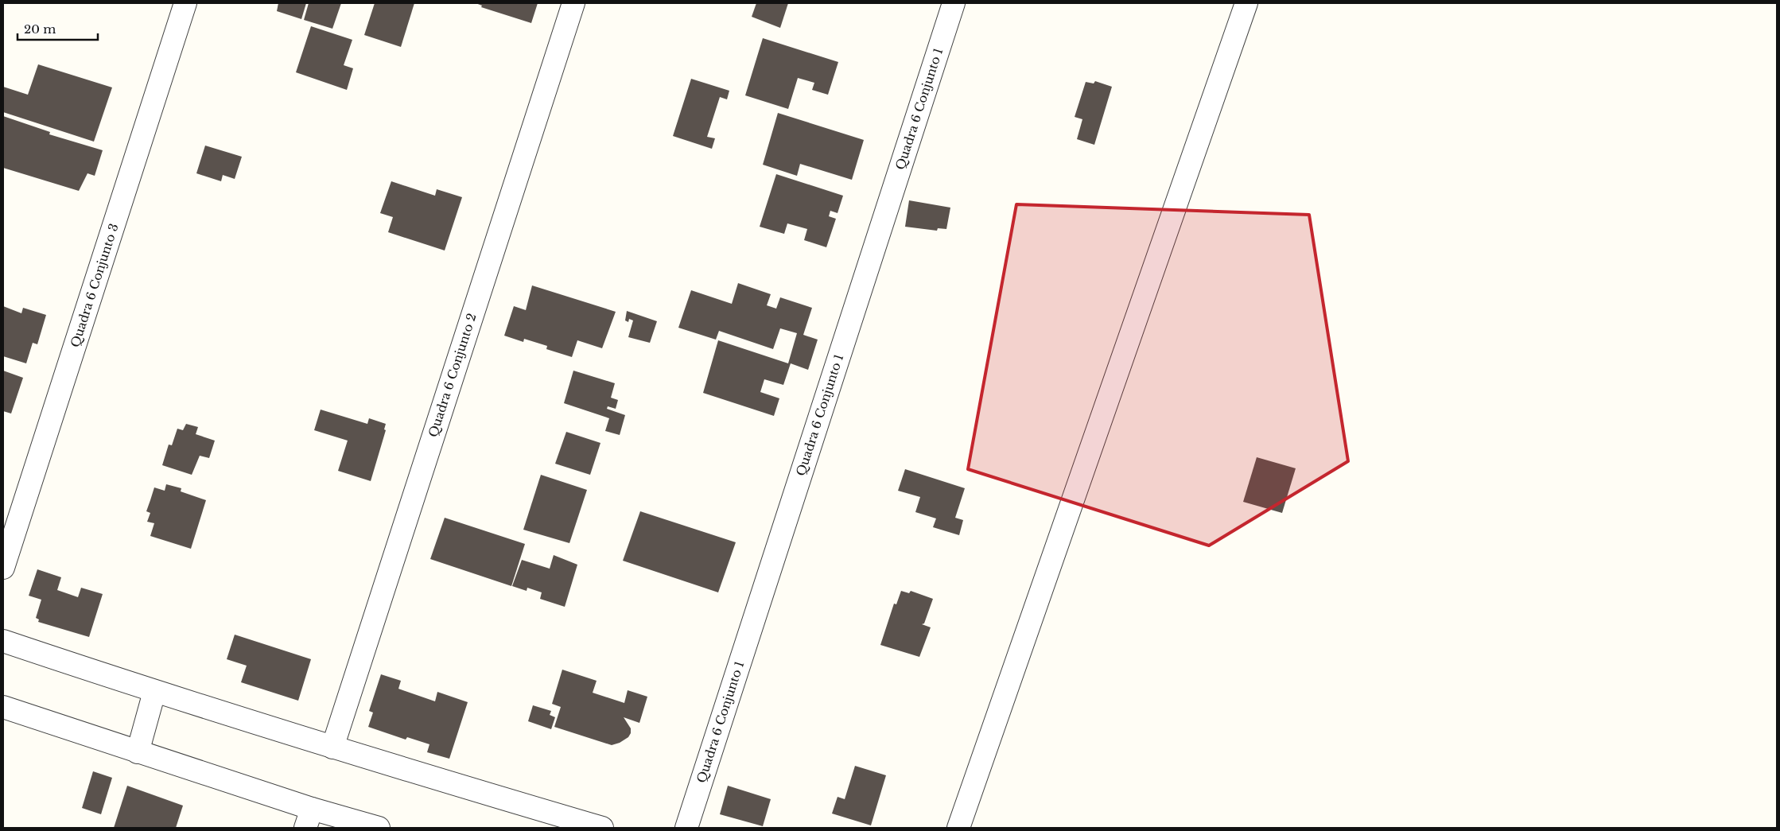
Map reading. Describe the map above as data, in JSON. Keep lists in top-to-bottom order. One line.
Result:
{"streets":{"street":["Quadra 6 Conjunto 1","Quadra 6 Conjunto 3","Quadra 6 Conjunto 2"]},"scale_bar":"20 m"}
